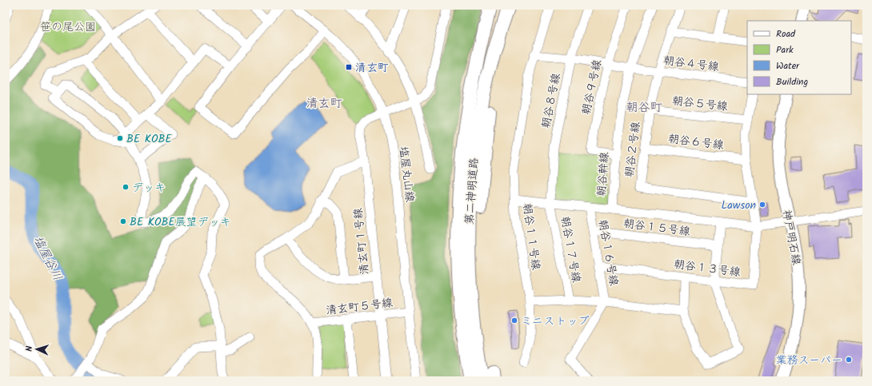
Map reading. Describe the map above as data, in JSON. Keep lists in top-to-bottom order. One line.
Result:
{"streets":{"highway":["第二神明道路"],"main road":["神戸明石線"],"street":["朝谷４号線","朝谷９号線","朝谷８号線","朝谷５号線","朝谷６号線","朝谷２号線","塩屋丸山線","朝谷幹線","朝谷１５号線","朝谷１１号線","清玄町１号線","朝谷１７号線","朝谷１６号線","朝谷１３号線","清玄町５号線"]},"crossings":[["朝谷４号線","朝谷９号線"],["朝谷４号線","朝谷８号線"],["朝谷４号線","朝谷２号線"],["朝谷４号線","朝谷幹線"],["朝谷４号線","朝谷１１号線"],["朝谷９号線","朝谷幹線"],["朝谷８号線","朝谷１７号線"],["朝谷５号線","朝谷２号線"],["朝谷６号線","朝谷２号線"],["塩屋丸山線","清玄町１号線"],["塩屋丸山線","清玄町５号線"],["朝谷幹線","神戸明石線"],["朝谷幹線","朝谷１３号線"],["朝谷１５号線","朝谷１６号線"],["清玄町１号線","清玄町５号線"],["朝谷１６号線","朝谷１３号線"]],"districts":["清玄町","朝谷町"],"water":["塩屋谷川"],"parks":["笹の尾公園"],"places":{"transit":["清玄町"],"other":["BE KOBE","デッキ","Lawson","BE KOBE展望デッキ","ミニストップ","業務スーパー"]},"legend":["Road","Park","Water","Building"],"north":"left"}
